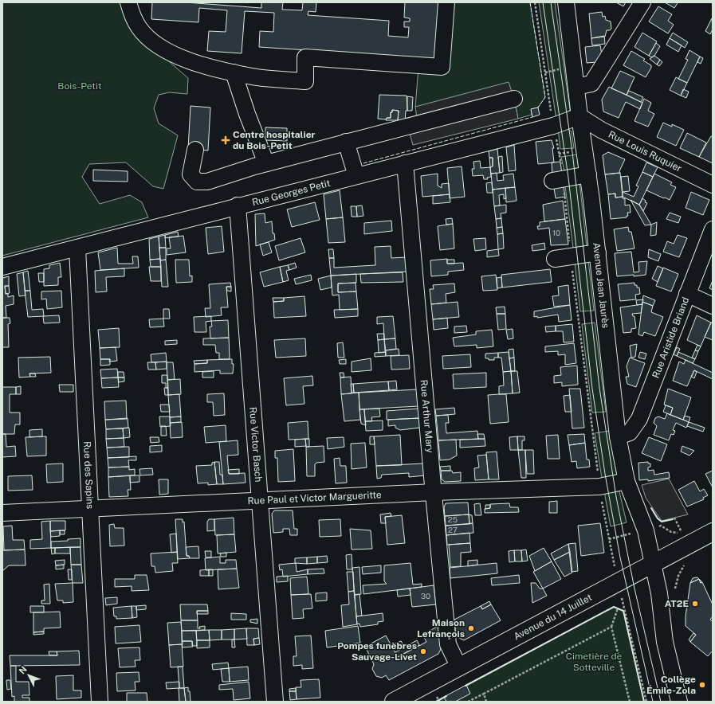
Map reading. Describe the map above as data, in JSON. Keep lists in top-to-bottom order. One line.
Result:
{"streets":{"main road":["Avenue du 14 Juillet"],"street":["Rue Louis Ruquier","Rue Georges Petit","Avenue Jean Jaurès","Rue Aristide Briand","Rue Arthur Mary","Rue Victor Basch","Rue des Sapins","Rue Paul et Victor Margueritte"]},"crossings":[["Rue Louis Ruquier","Rue Georges Petit"],["Rue Louis Ruquier","Avenue Jean Jaurès"],["Rue Georges Petit","Avenue Jean Jaurès"],["Rue Georges Petit","Rue Arthur Mary"],["Rue Georges Petit","Rue Victor Basch"],["Rue Georges Petit","Rue des Sapins"],["Avenue Jean Jaurès","Rue Aristide Briand"],["Avenue Jean Jaurès","Rue Paul et Victor Margueritte"],["Avenue Jean Jaurès","Avenue du 14 Juillet"],["Rue Arthur Mary","Rue Paul et Victor Margueritte"],["Rue Arthur Mary","Avenue du 14 Juillet"],["Rue Victor Basch","Rue Paul et Victor Margueritte"],["Rue des Sapins","Rue Paul et Victor Margueritte"]],"parks":["Bois-Petit","Cimetière de Sotteville"],"places":{"health":["Centre hospitalier du Bois-Petit"],"other":["AT2E","Maison Lefrançois","Pompes funèbres Sauvage-Livet","Collège Émile-Zola"]},"house_numbers":["10","25","27","30"],"north":"top left"}
